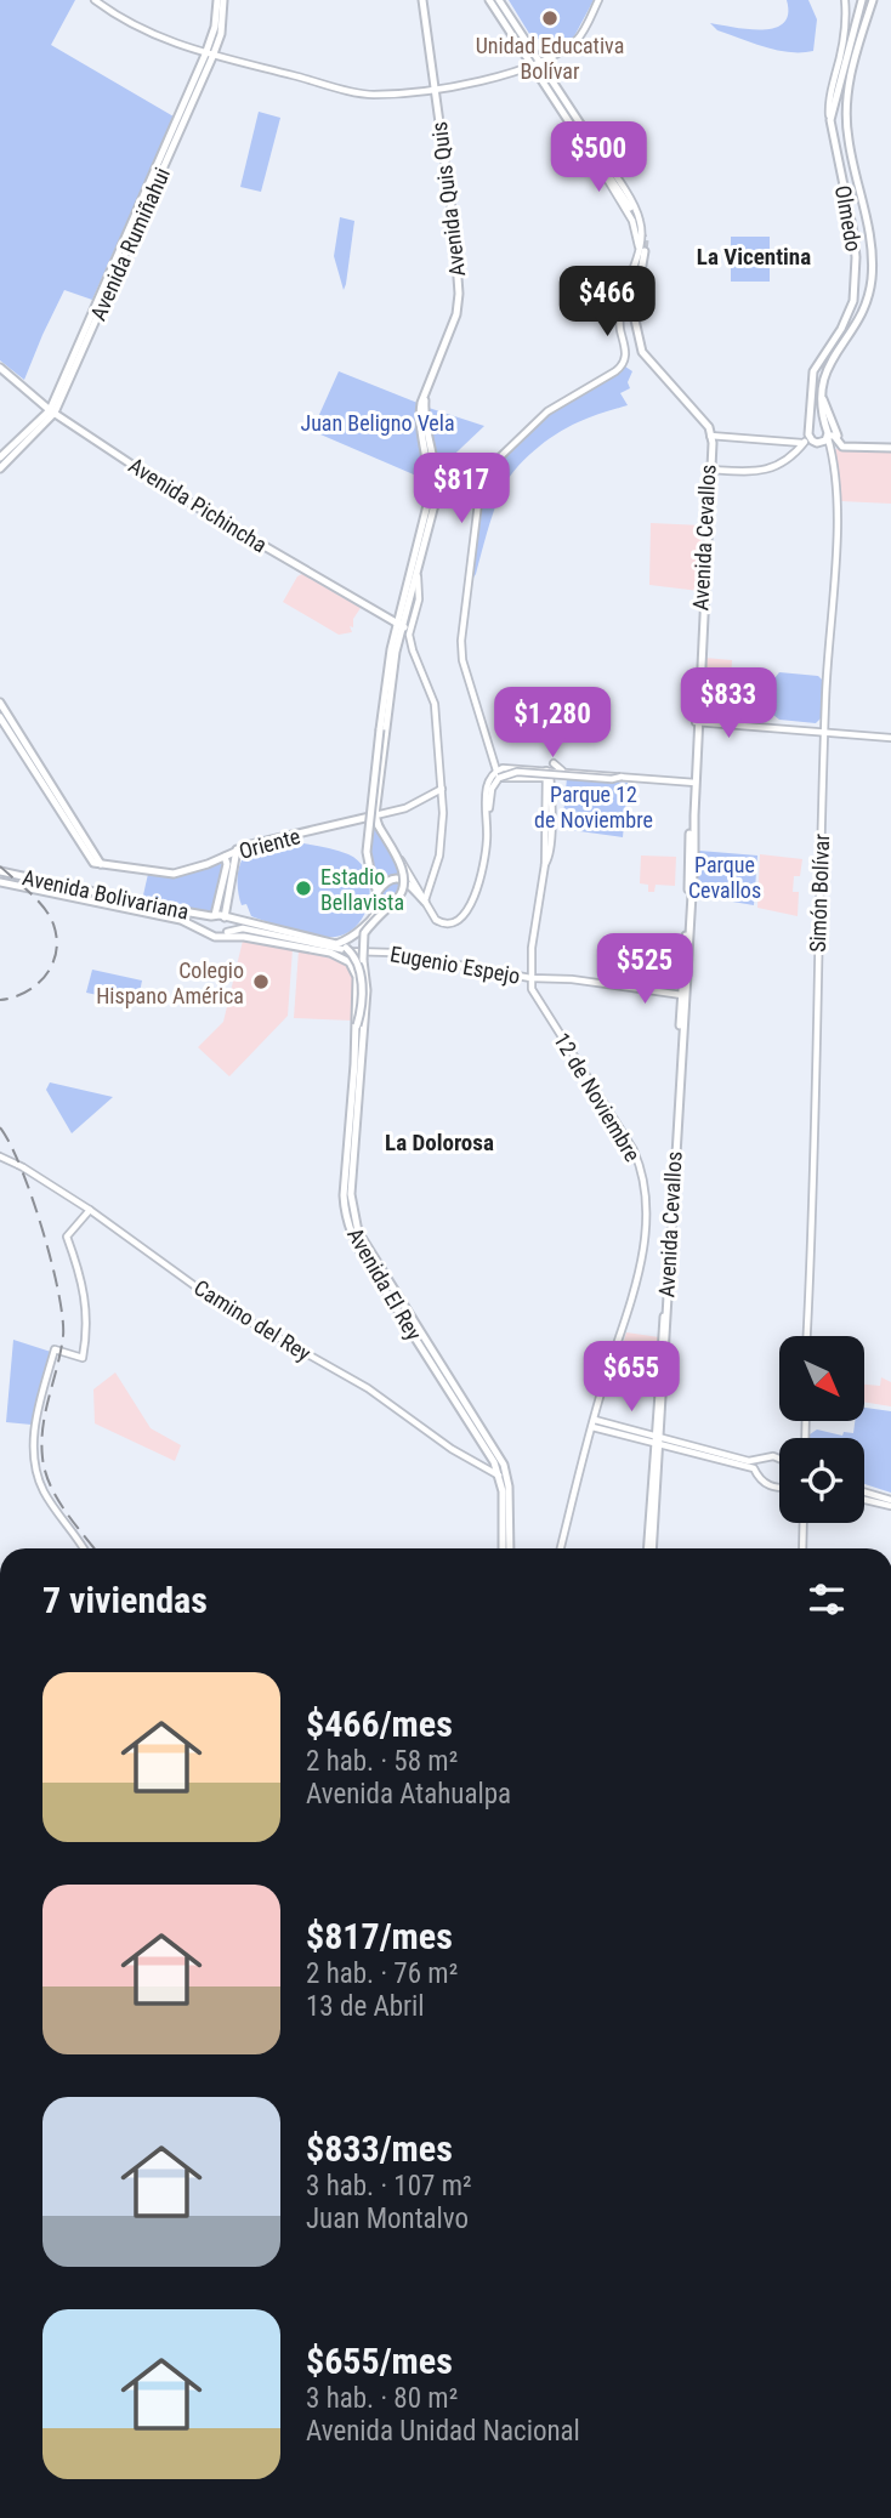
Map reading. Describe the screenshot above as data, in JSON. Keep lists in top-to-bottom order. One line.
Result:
{"streets":{"main road":["Avenida Quis Quis","Olmedo","Avenida Rumiñahui","Avenida Pichincha","Avenida Cevallos","Oriente","Avenida Bolivariana","Avenida El Rey"],"street":["Simón Bolívar","Eugenio Espejo","12 de Noviembre","Camino del Rey"]},"crossings":[["Avenida Quis Quis","Avenida Pichincha"],["Avenida Quis Quis","Oriente"],["Avenida Rumiñahui","Avenida Pichincha"],["Avenida Cevallos","Eugenio Espejo"],["Avenida Bolivariana","Eugenio Espejo"],["Avenida Bolivariana","Avenida El Rey"],["Eugenio Espejo","12 de Noviembre"],["Avenida El Rey","Camino del Rey"]],"districts":["La Vicentina","La Dolorosa"],"parks":["Juan Beligno Vela","Parque 12 de Noviembre","Parque Cevallos"],"places":["Unidad Educativa Bolívar","Estadio Bellavista","Colegio Hispano América"],"north":"bottom right","page":{"price":["$500","$466","$817","$833","$1,280","$525","$655"],"heading":"7 viviendas","list":[{"name":"$466/mes","note":"2 hab. · 58 m² · Avenida Atahualpa"},{"name":"$817/mes","note":"2 hab. · 76 m² · 13 de Abril"},{"name":"$833/mes","note":"3 hab. · 107 m² · Juan Montalvo"},{"name":"$655/mes","note":"3 hab. · 80 m² · Avenida Unidad Nacional"}]}}
